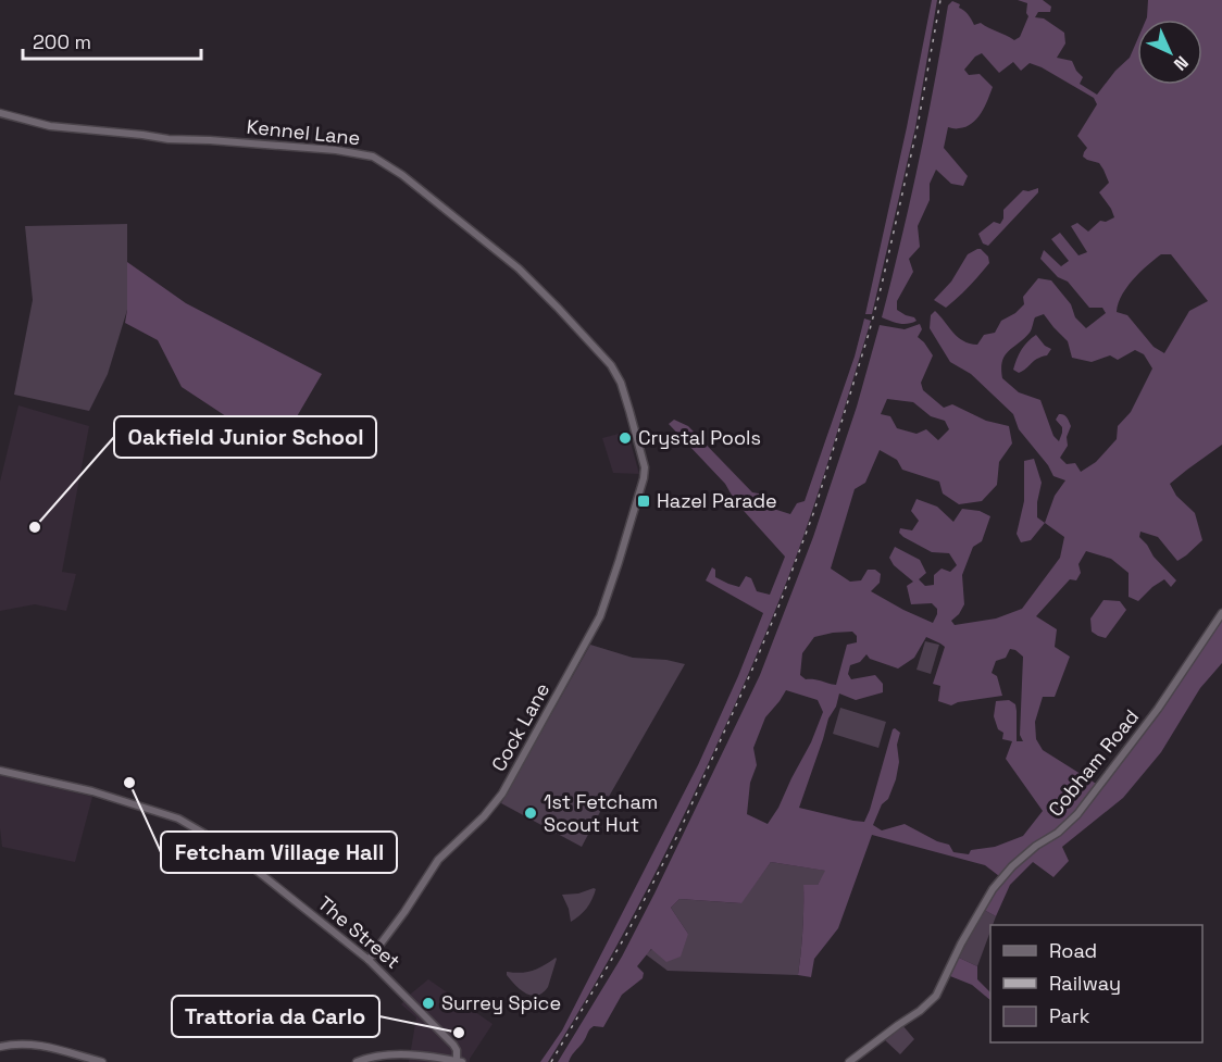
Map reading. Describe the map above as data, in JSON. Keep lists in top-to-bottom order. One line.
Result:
{"streets":{"street":["Kennel Lane","Cock Lane","Cobham Road","The Street"]},"crossings":[["Kennel Lane","Cock Lane"],["Cock Lane","The Street"]],"places":{"other":["Crystal Pools","Oakfield Junior School","Fetcham Village Hall","1st Fetcham Scout Hut","Surrey Spice","Trattoria da Carlo"],"transit":["Hazel Parade"]},"legend":["Road","Railway","Park"],"scale_bar":"200 m","north":"bottom right"}
